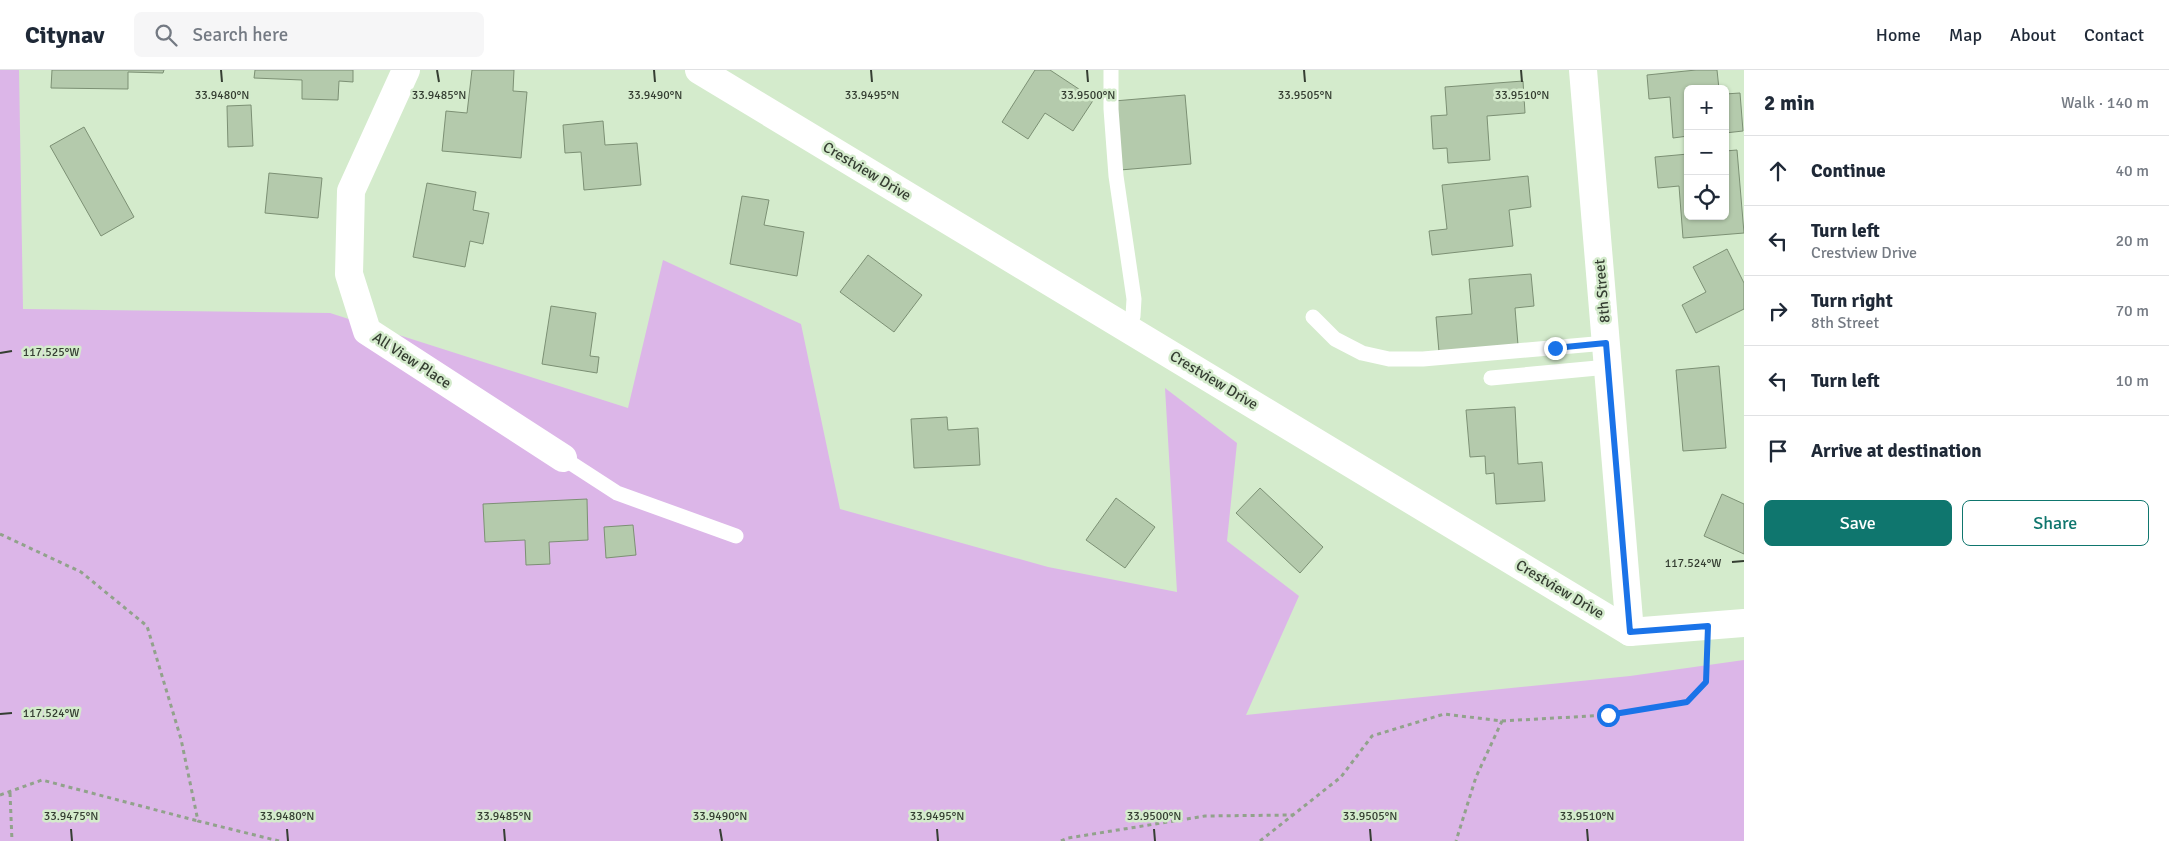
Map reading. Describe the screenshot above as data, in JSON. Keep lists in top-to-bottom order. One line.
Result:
{"streets":{"street":["Crestview Drive","8th Street","All View Place"]},"crossings":[["Crestview Drive","8th Street"]],"page":{"header":"Citynav","search":"Search here","nav":["Home","Map","About","Contact"],"heading":["2 min","Walk · 140 m"],"map_buttons":["+","−"],"list":[["Continue","40 m"],["Turn left","Crestview Drive","20 m"],["Turn right","8th Street","70 m"],["Turn left","10 m"],"Arrive at destination"],"buttons":["Save","Share"]},"coordinates":["33.9490°N","33.9505°N","33.9510°N","33.9480°N","33.9485°N","33.9495°N","33.9500°N","117.525°W","117.524°W","33.9475°N"]}
